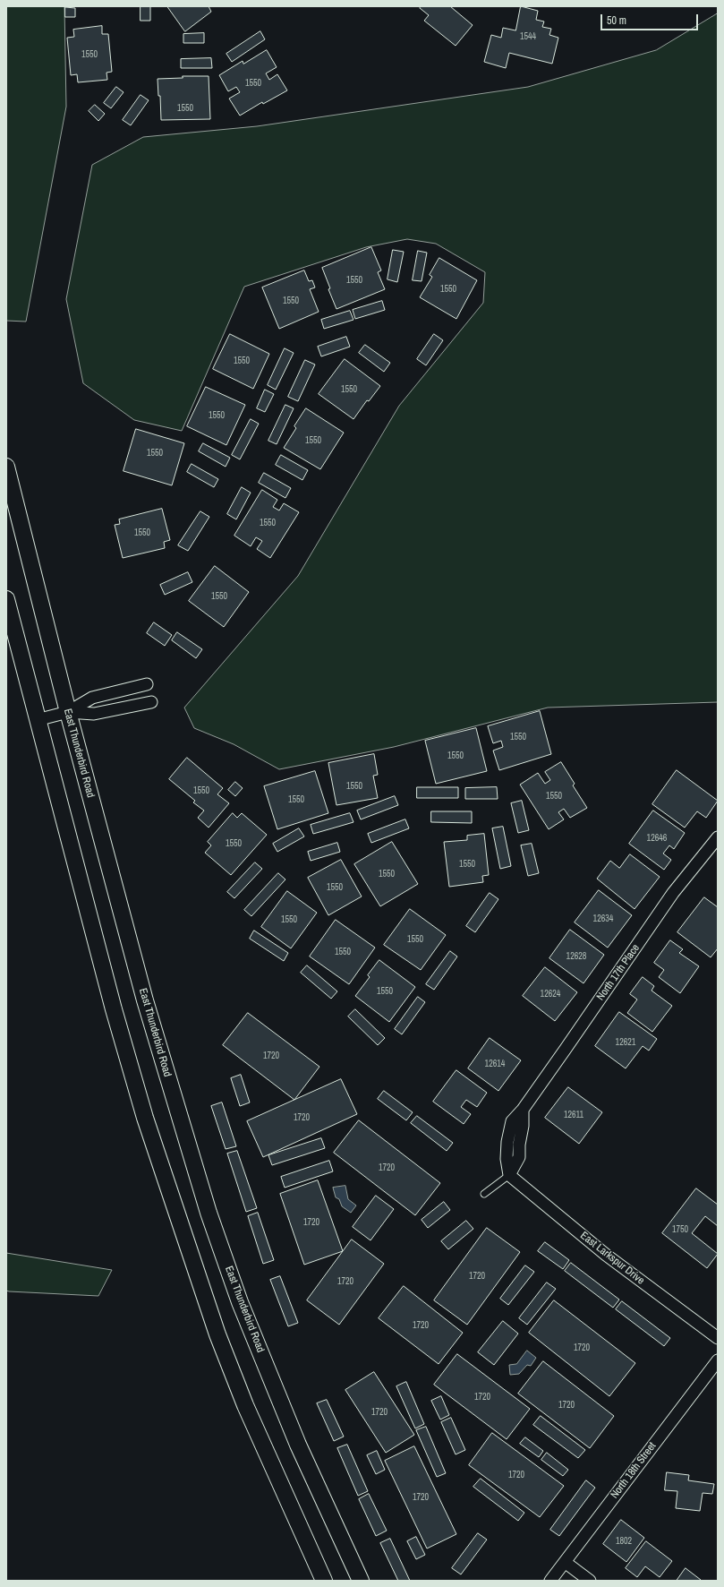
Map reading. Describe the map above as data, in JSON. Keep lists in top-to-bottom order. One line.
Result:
{"streets":{"main road":["East Thunderbird Road"],"street":["North 17th Place","East Larkspur Drive","North 18th Street"]},"crossings":[["North 17th Place","East Larkspur Drive"]],"house_numbers":["1544","1550","1550","1550","1550","1550","1550","1550","1550","1550","1550","1550","1550","1550","1550","1550","1550","1550","1550","1550","1550","12646","1550","1550","1550","1550","12634","1550","1550","1550","12628","1550","12624","12621","1720","12614","12611","1720","1720","1720","1750","1720","1720","1720","1720","1720","1720","1720","1720","1720","1802"],"scale_bar":"50 m"}
